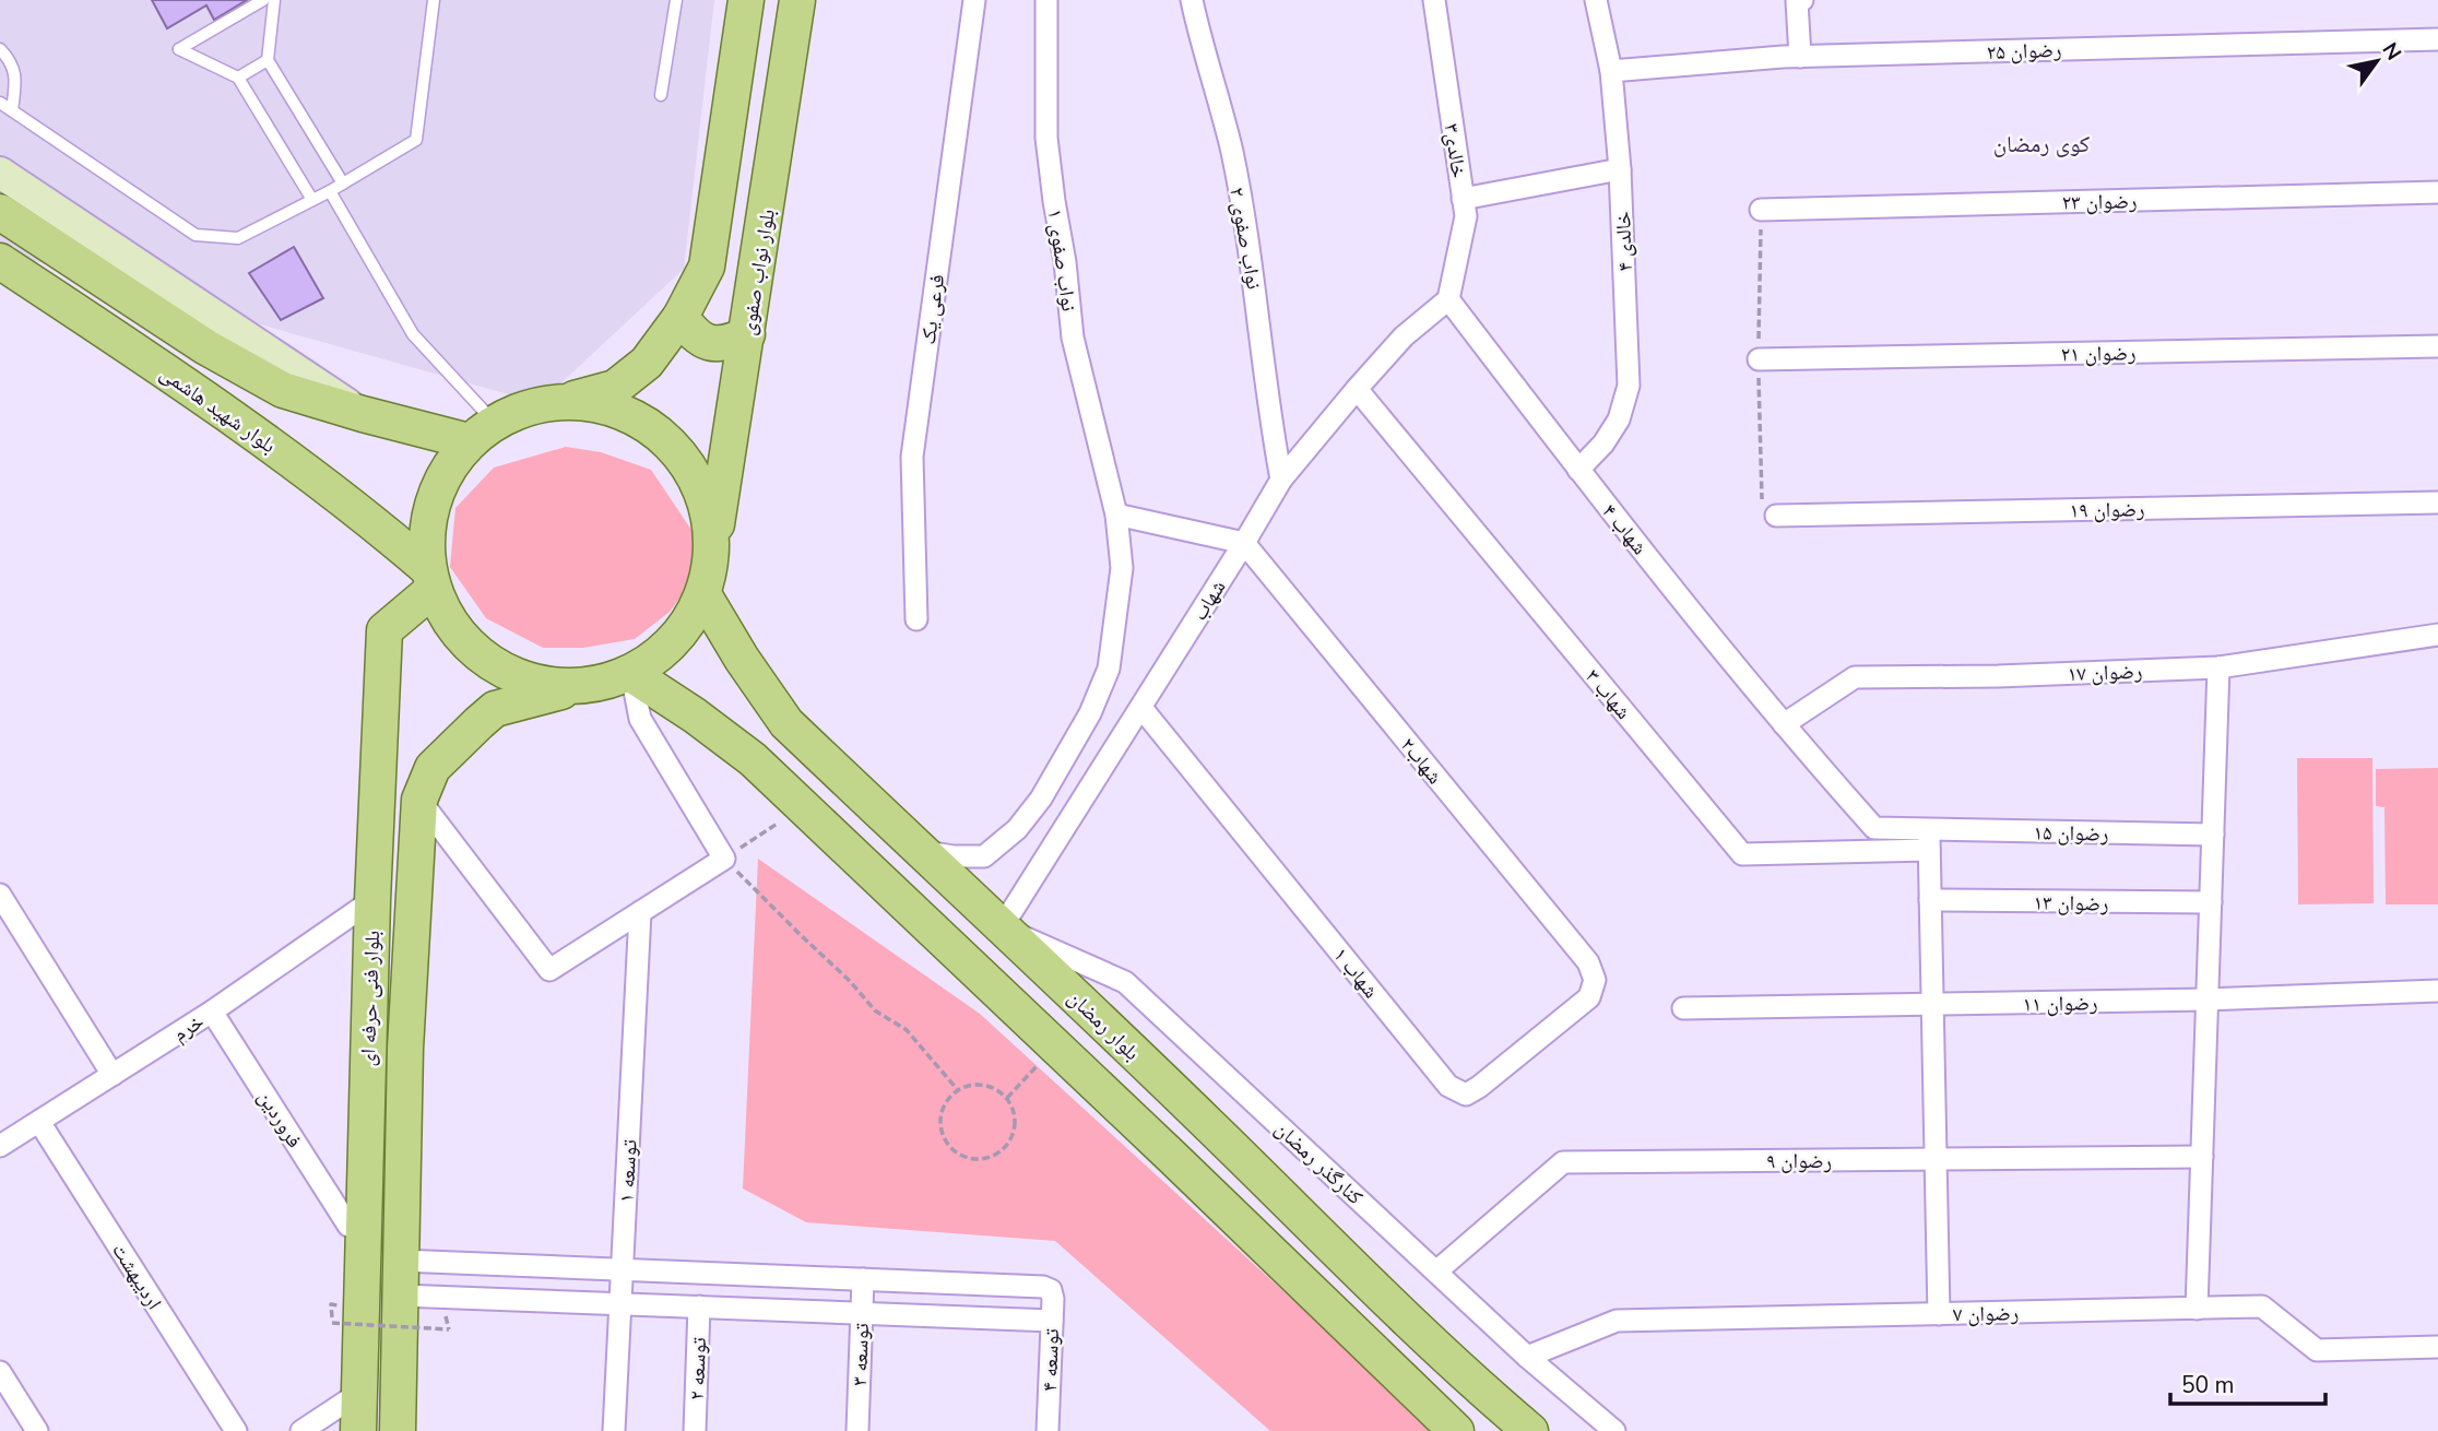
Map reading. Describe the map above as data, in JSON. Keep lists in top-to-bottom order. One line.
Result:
{"streets":{"main road":["بلوار نواب صفوی","بلوار شهید هاشمی","بلوار فنی حرفه ای","بلوار رمضان"],"street":["رضوان ۲۵","خالدی۳","رضوان ۲۳","نواب صفوی ۲","خالدی ۴","نواب صفوی ۱","فرعی یک","رضوان ۲۱","رضوان ۱۹","شهاب ۴","شهاب","رضوان ۱۷","شهاب ۳","شهاب۲","رضوان ۱۵","رضوان ۱۳","شهاب ۱","رضوان ۱۱","خرم","فروردین","رضوان ۹","کنارگذر رمضان","توسعه ۱","اردیبهشت","رضوان ۷","توسعه ۳","توسعه ۴","توسعه ۲"]},"crossings":[["رضوان ۲۵","خالدی ۴"],["خالدی۳","شهاب ۴"],["خالدی۳","شهاب"],["نواب صفوی ۲","شهاب"],["خالدی ۴","شهاب ۴"],["نواب صفوی ۱","بلوار رمضان"],["بلوار نواب صفوی","بلوار رمضان"],["بلوار شهید هاشمی","بلوار فنی حرفه ای"],["شهاب ۴","شهاب"],["شهاب ۴","رضوان ۱۷"],["شهاب ۴","شهاب ۳"],["شهاب ۴","رضوان ۱۵"],["شهاب","شهاب ۳"],["شهاب","شهاب۲"],["شهاب","شهاب ۱"],["شهاب","بلوار رمضان"],["شهاب","کنارگذر رمضان"],["شهاب ۳","رضوان ۱۵"],["شهاب۲","شهاب ۱"],["بلوار فنی حرفه ای","خرم"],["بلوار رمضان","کنارگذر رمضان"],["خرم","فروردین"],["خرم","اردیبهشت"],["رضوان ۹","کنارگذر رمضان"],["کنارگذر رمضان","رضوان ۷"],["توسعه ۳","توسعه ۴"]],"districts":["کوی رمضان"],"scale_bar":"50 m","north":"top right"}
